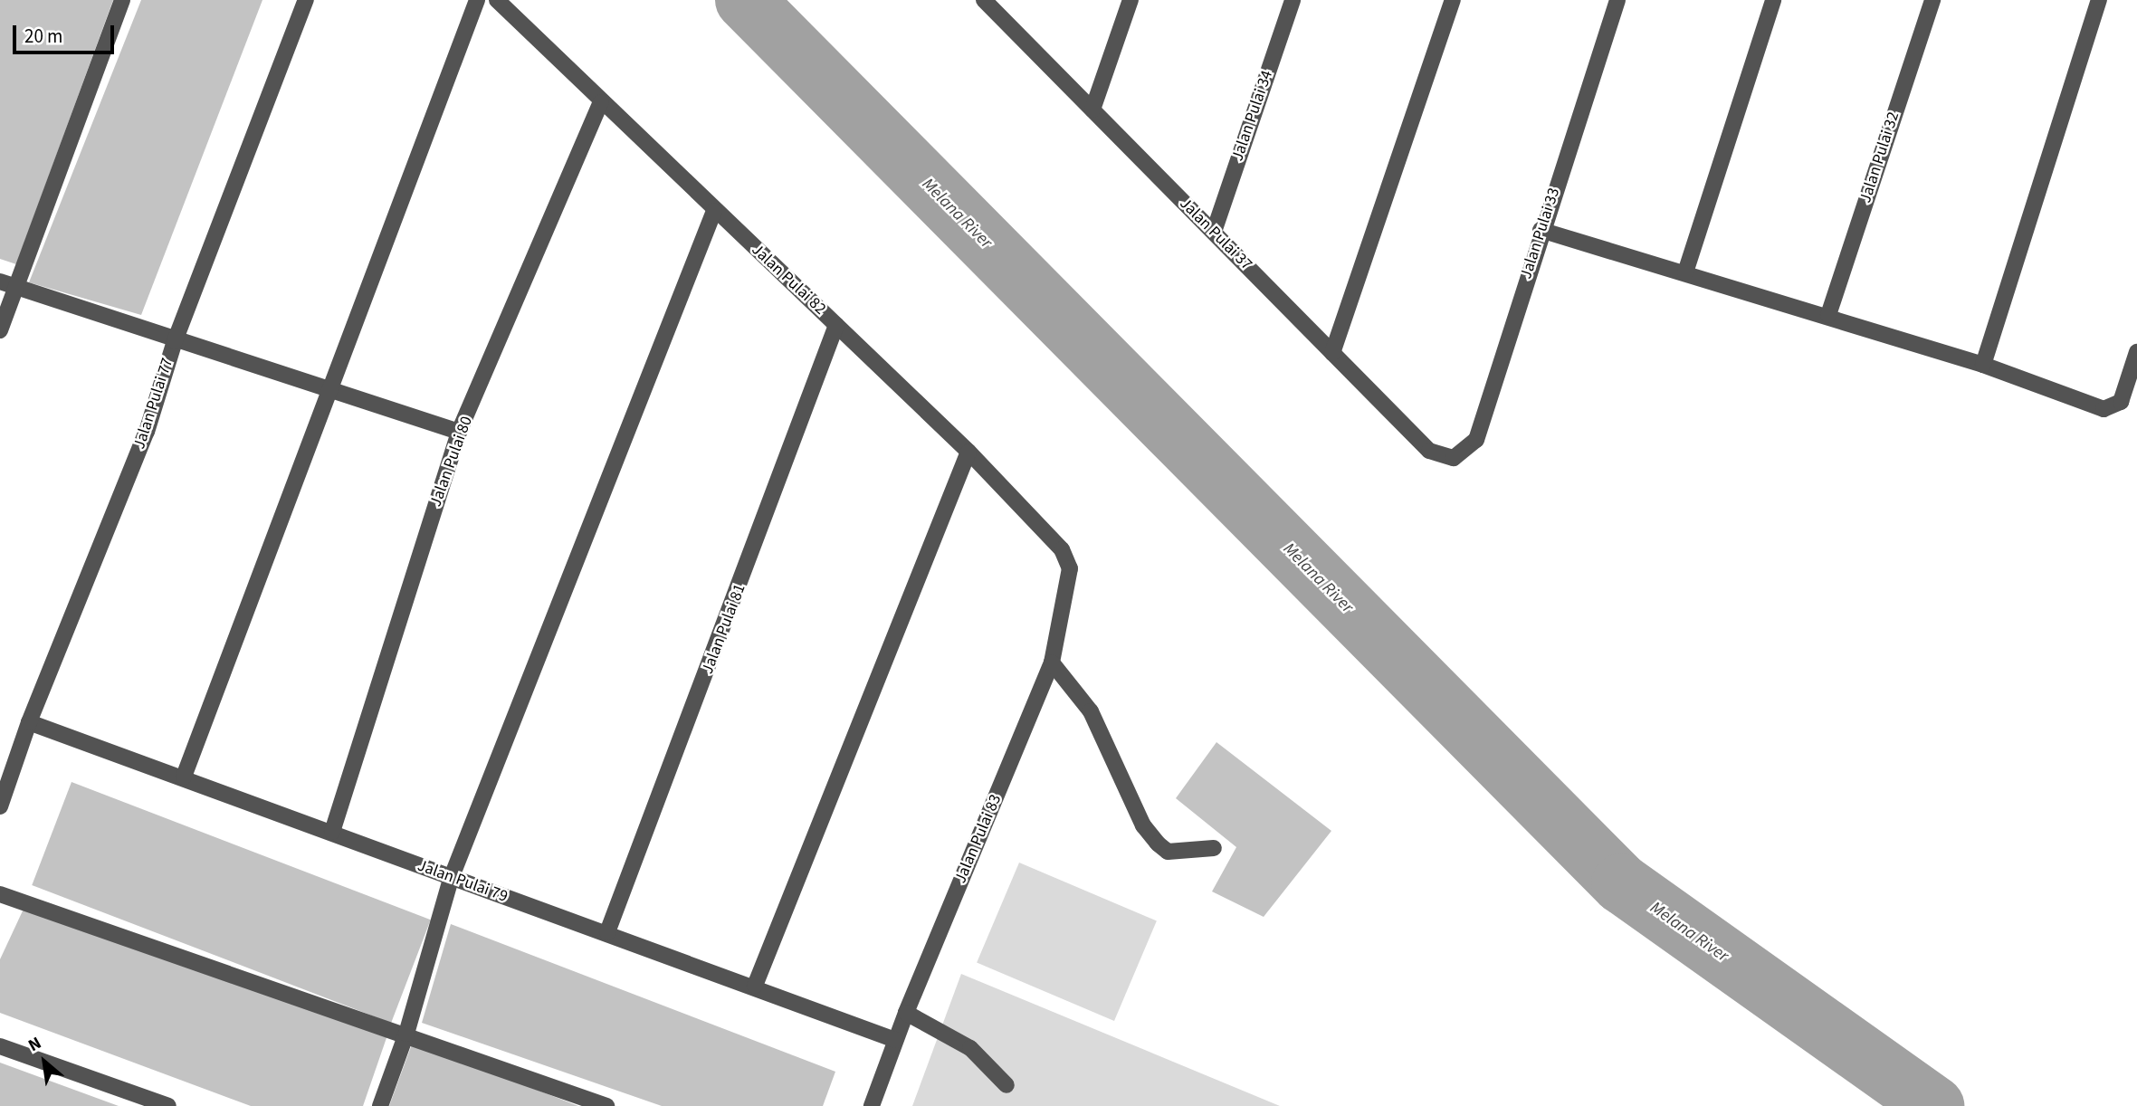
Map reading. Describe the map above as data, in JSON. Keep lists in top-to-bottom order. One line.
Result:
{"streets":{"street":["Jalan Pulai 34","Jalan Pulai 32","Jalan Pulai 33","Jalan Pulai 37","Jalan Pulai 82","Jalan Pulai 77","Jalan Pulai 80","Jalan Pulai 81","Jalan Pulai 83","Jalan Pulai 79"]},"crossings":[["Jalan Pulai 34","Jalan Pulai 37"],["Jalan Pulai 33","Jalan Pulai 37"],["Jalan Pulai 82","Jalan Pulai 80"],["Jalan Pulai 82","Jalan Pulai 81"],["Jalan Pulai 82","Jalan Pulai 83"],["Jalan Pulai 77","Jalan Pulai 79"],["Jalan Pulai 80","Jalan Pulai 79"],["Jalan Pulai 81","Jalan Pulai 79"],["Jalan Pulai 83","Jalan Pulai 79"]],"water":["Melana River"],"scale_bar":"20 m","north":"top left"}
